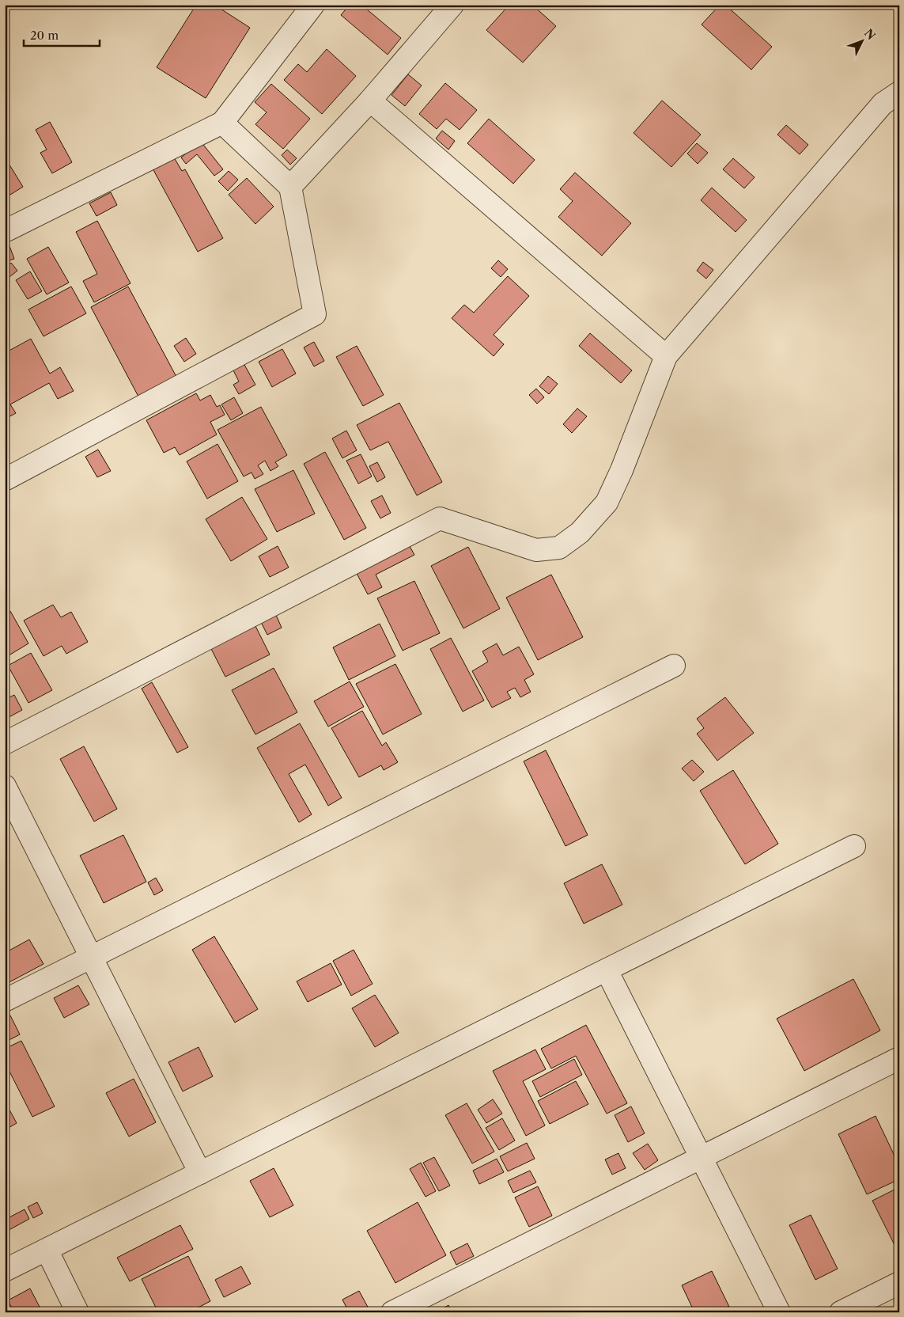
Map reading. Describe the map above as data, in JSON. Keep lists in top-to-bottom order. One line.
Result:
{"scale_bar":"20 m","north":"top right"}
